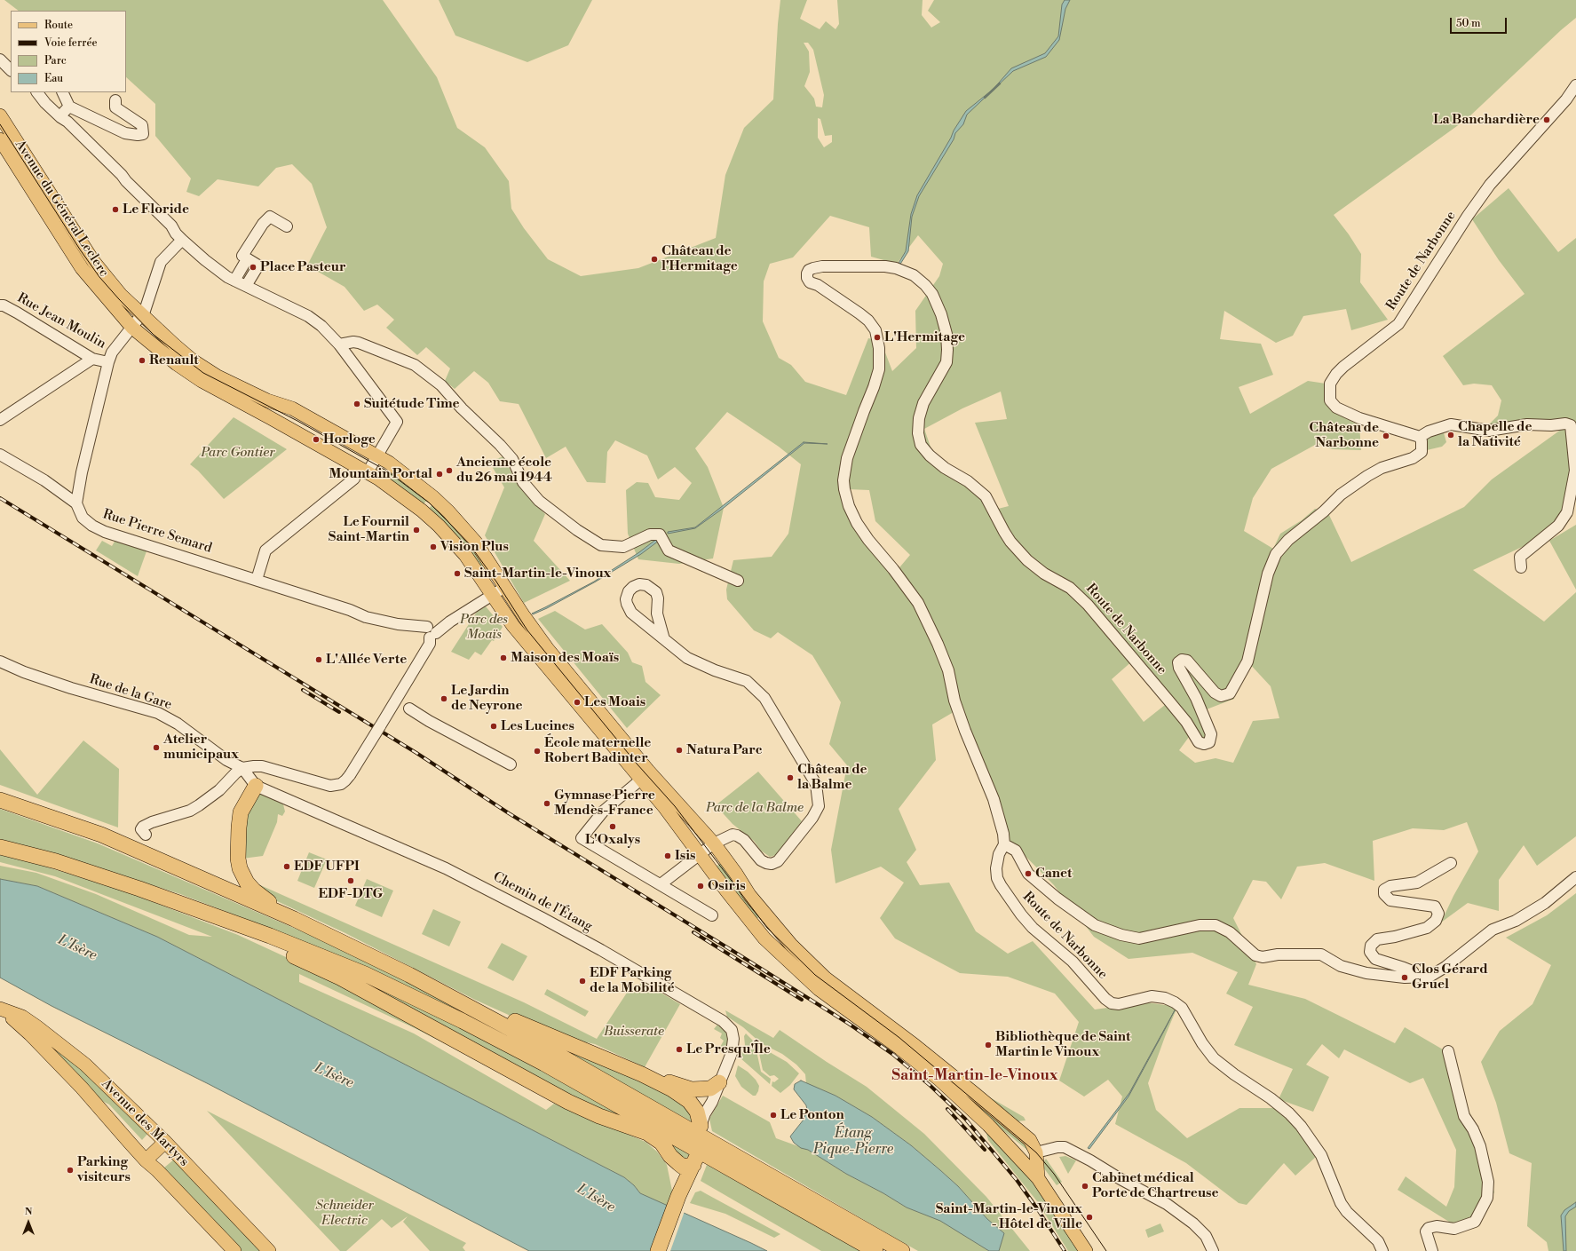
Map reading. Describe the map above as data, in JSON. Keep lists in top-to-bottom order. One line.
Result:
{"streets":{"main road":["Avenue du Général Leclerc","Avenue des Martyrs"],"street":["Route de Narbonne","Rue Jean Moulin","Rue Pierre Semard","Rue de la Gare","Chemin de l'Étang"]},"districts":["Saint-Martin-le-Vinoux"],"water":["L'Isère","Étang Pique-Pierre"],"parks":["Parc Gontier","Parc des Moaïs","Parc de la Balme","Buisserate","Schneider Electric"],"places":["La Banchardière","Le Floride","Château de l'Hermitage","Place Pasteur","L'Hermitage","Renault","Suitétude Time","Chapelle de la Nativité","Château de Narbonne","Horloge","Ancienne école du 26 mai 1944","Mountain Portal","Le Fournil Saint-Martin","Vision Plus","Saint-Martin-le-Vinoux","Maison des Moaïs","L'Allée Verte","Le Jardin de Neyrone","Les Moais","Les Lucines","Atelier municipaux","Natura Parc","École maternelle Robert Badinter","Château de la Balme","Gymnase Pierre Mendès-France","L'Oxalys","Isis","EDF UFPI","Canet","EDF-DTG","Osiris","Clos Gérard Gruel","EDF Parking de la Mobilité","Bibliothèque de Saint Martin le Vinoux","Le Presqu'Île","Le Ponton","Parking visiteurs","Cabinet médical Porte de Chartreuse","Saint-Martin-le-Vinoux - Hôtel de Ville"],"legend":["Route","Voie ferrée","Parc","Eau"],"scale_bar":"50 m","north":"top"}
